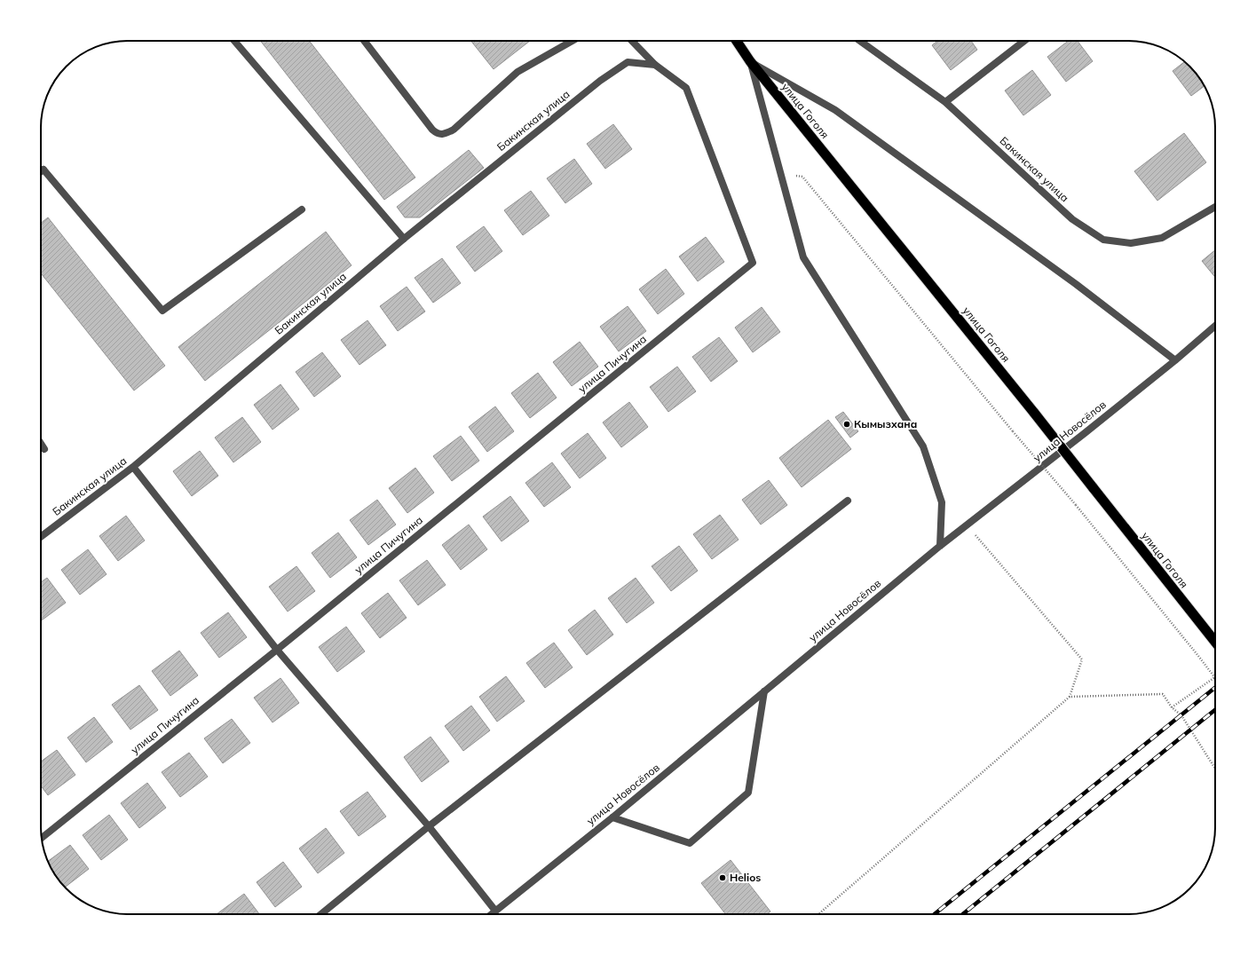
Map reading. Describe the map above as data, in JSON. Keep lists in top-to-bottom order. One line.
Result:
{"streets":{"highway":["улица Гоголя"],"street":["Бакинская улица","улица Пичугина","улица Новосёлов"]},"crossings":[["Бакинская улица","улица Пичугина"]],"places":["Кымызхана","Helios"]}
